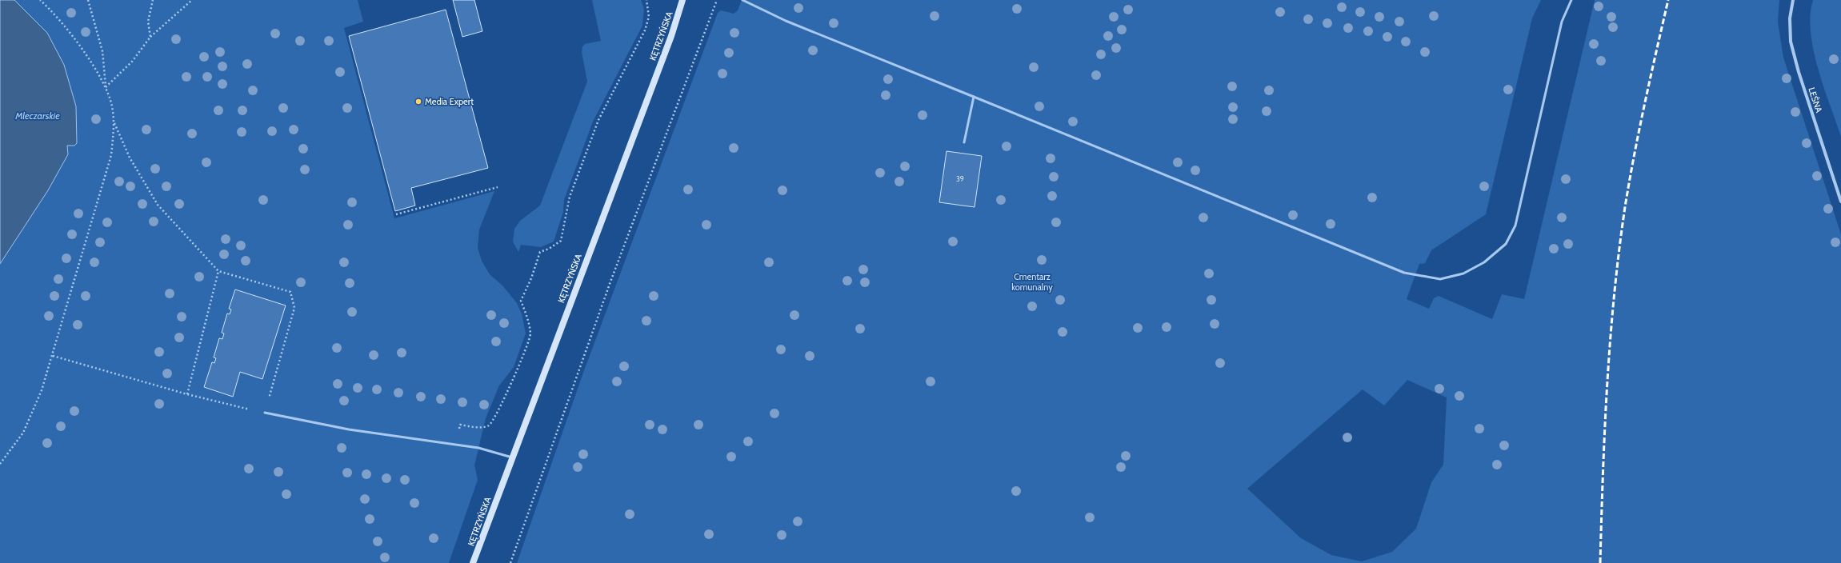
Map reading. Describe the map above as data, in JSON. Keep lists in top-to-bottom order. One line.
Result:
{"streets":{"main road":["KĘTRZYŃSKA"],"street":["LEŚNA"]},"water":["Mleczarskie"],"parks":["Cmentarz komunalny"],"places":["Media Expert"],"house_numbers":["39"]}
